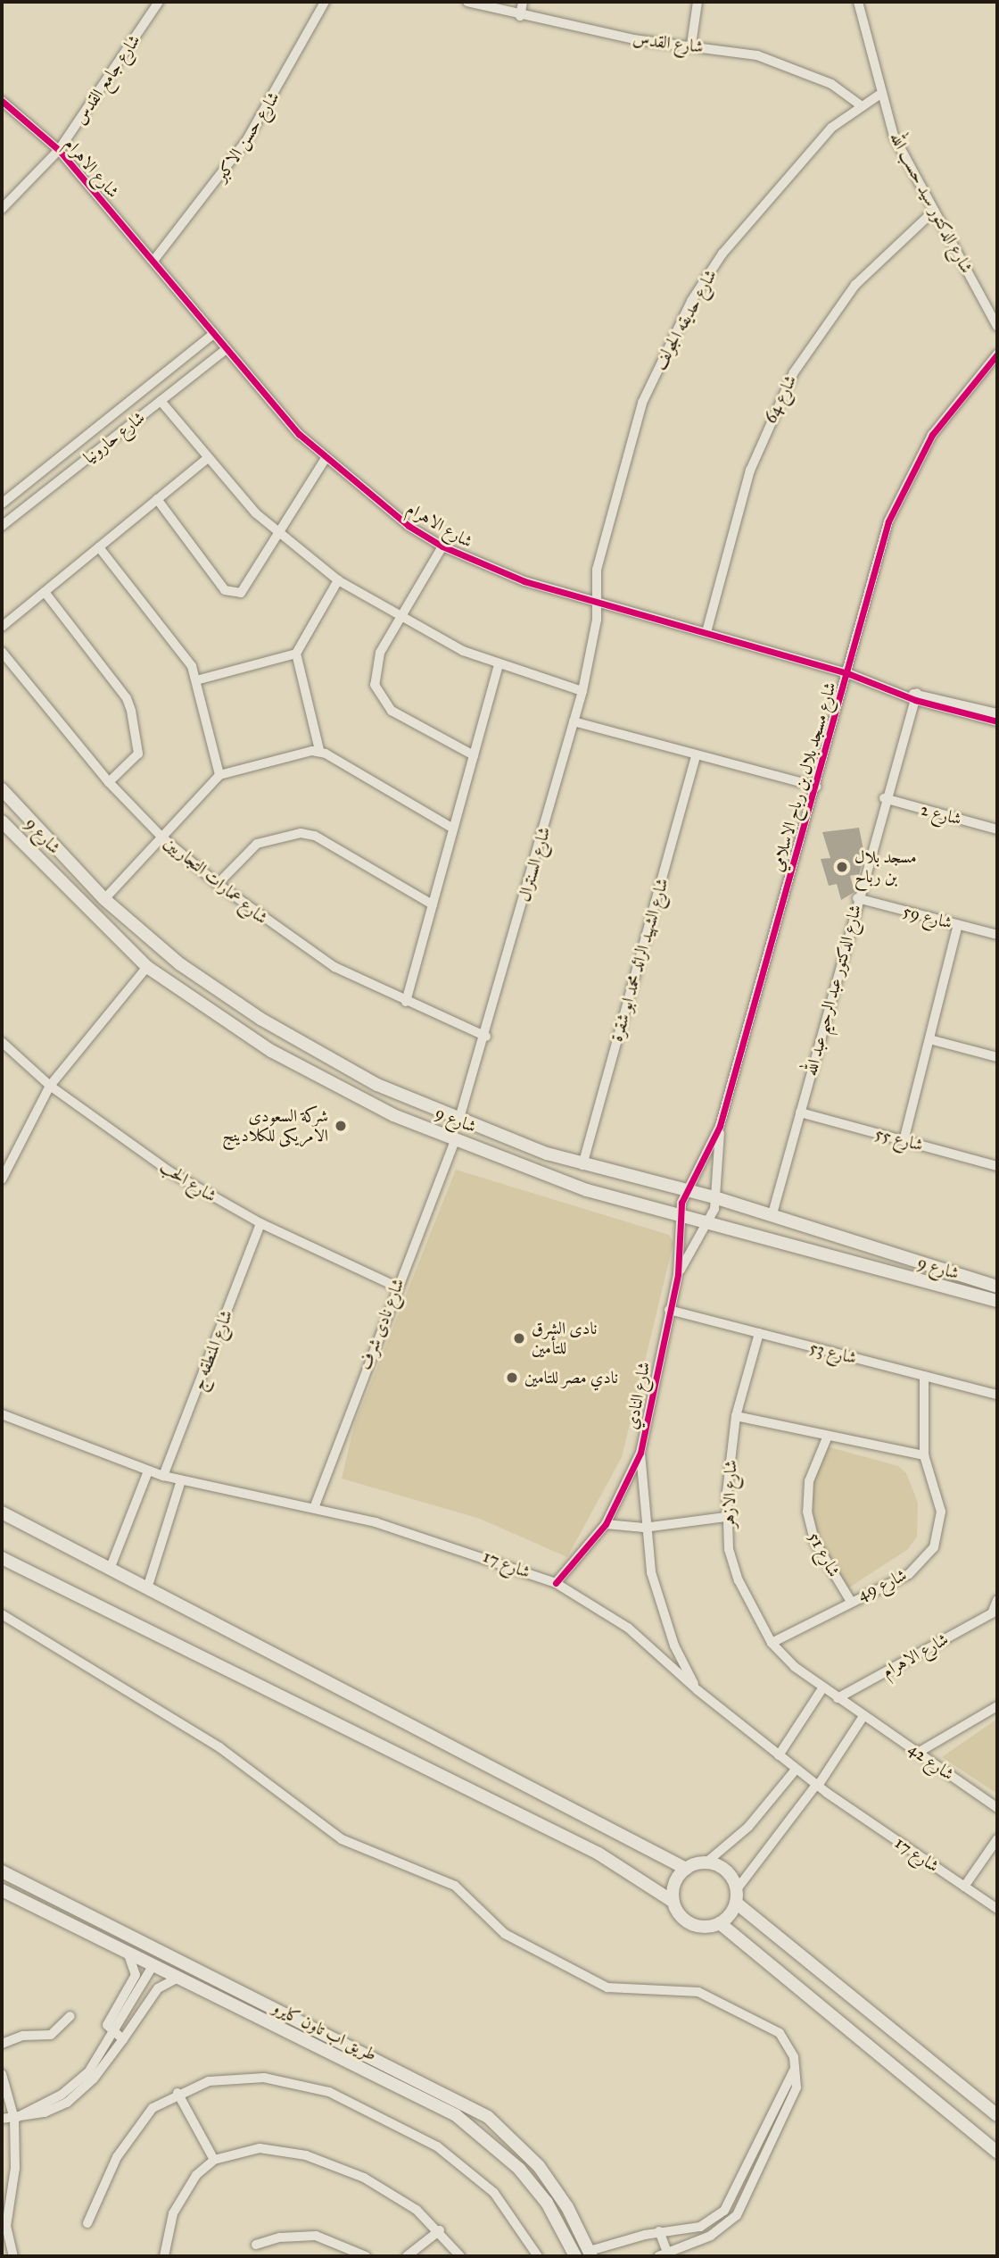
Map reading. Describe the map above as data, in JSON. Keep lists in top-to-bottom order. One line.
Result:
{"streets":{"main road":["شارع 9","طريق اب تاون كايرو"],"street":["شارع القدس","شارع جامع القدس","شارع حسن الاكبر","شارع الاهرام","شارع الدكتور سيد حسب الله","شارع حديقه الجولف","شارع 64","شارع حارونيا","شارع مسجد بلال بن رباح الاسلامي","شارع 2","شارع السنترال","شارع عمارات التجاريين","شارع 59","شارع الشهيد الرائد محمد ابو شقرة","شارع الدكتور عبد الرحيم عبد الله","شارع 55","شارع الحب","شارع نادى شرف","شارع المنطقه ج","شارع 53","شارع النادي","شارع الازهر","شارع 51","شارع 17","شارع 49","شارع 42"]},"crossings":[["شارع القدس","شارع حديقه الجولف"],["شارع جامع القدس","شارع الاهرام"],["شارع حسن الاكبر","شارع الاهرام"],["شارع الاهرام","شارع حديقه الجولف"],["شارع الاهرام","شارع 64"],["شارع الاهرام","شارع حارونيا"],["شارع الاهرام","شارع مسجد بلال بن رباح الاسلامي"],["شارع الاهرام","شارع السنترال"],["شارع الاهرام","شارع الدكتور عبد الرحيم عبد الله"],["شارع الاهرام","شارع الازهر"],["شارع الدكتور سيد حسب الله","شارع حديقه الجولف"],["شارع الدكتور سيد حسب الله","شارع 64"],["شارع حديقه الجولف","شارع السنترال"],["شارع مسجد بلال بن رباح الاسلامي","شارع 9"],["شارع مسجد بلال بن رباح الاسلامي","شارع النادي"],["شارع 2","شارع الدكتور عبد الرحيم عبد الله"],["شارع 9","شارع السنترال"],["شارع 9","شارع الشهيد الرائد محمد ابو شقرة"],["شارع 9","شارع الدكتور عبد الرحيم عبد الله"],["شارع 9","شارع نادى شرف"],["شارع 9","شارع النادي"],["شارع السنترال","شارع عمارات التجاريين"],["شارع 59","شارع الدكتور عبد الرحيم عبد الله"],["شارع الدكتور عبد الرحيم عبد الله","شارع 55"],["شارع الحب","شارع نادى شرف"],["شارع الحب","شارع المنطقه ج"],["شارع نادى شرف","شارع 17"],["شارع المنطقه ج","شارع 17"],["شارع 53","شارع النادي"],["شارع 53","شارع الازهر"],["شارع 53","شارع 49"],["شارع النادي","شارع 17"],["شارع الازهر","شارع 49"],["شارع الازهر","شارع 42"],["شارع 51","شارع 49"]],"places":["مسجد بلال بن رباح","شركة السعودى الامريكى للكلادينج","نادى الشرق للتأمين","نادي مصر للتامين"]}
